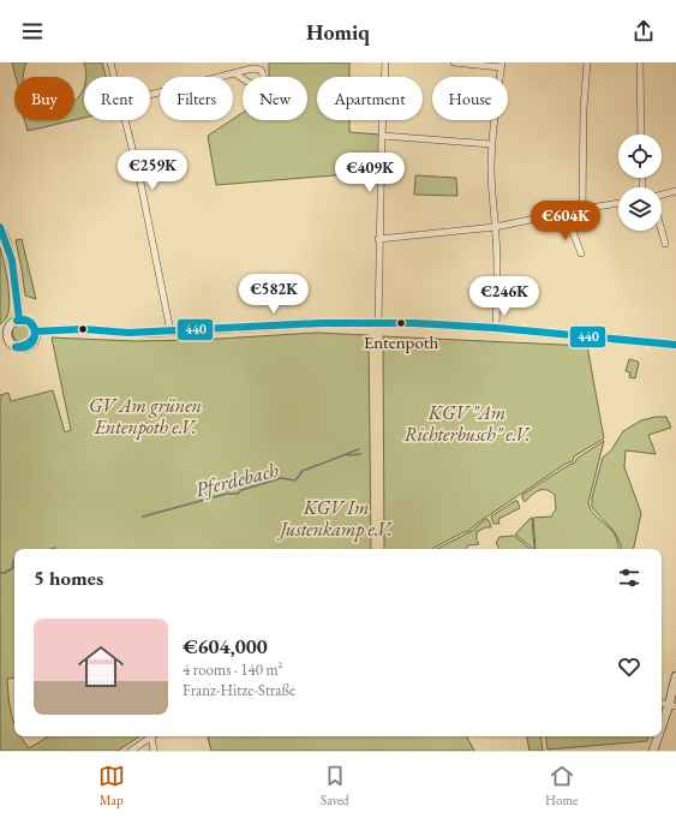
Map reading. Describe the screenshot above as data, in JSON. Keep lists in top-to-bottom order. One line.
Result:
{"water":["Pferdebach"],"parks":["GV Am grünen Entenpoth e.V.","KGV \"Am Richterbusch\" e.V.","KGV Im Justenkamp e.V."],"places":["Entenpoth"],"lines":["transit line 440"],"page":{"header":"Homiq","chip":["Buy","Rent","Filters","New","Apartment","House"],"price":["€259K","€409K","€604K","€582K","€246K"],"heading":"5 homes","list":[{"name":"€604,000","note":"4 rooms · 140 m² · Franz-Hitze-Straße"}],"tabs":["Map","Saved","Home"]}}
